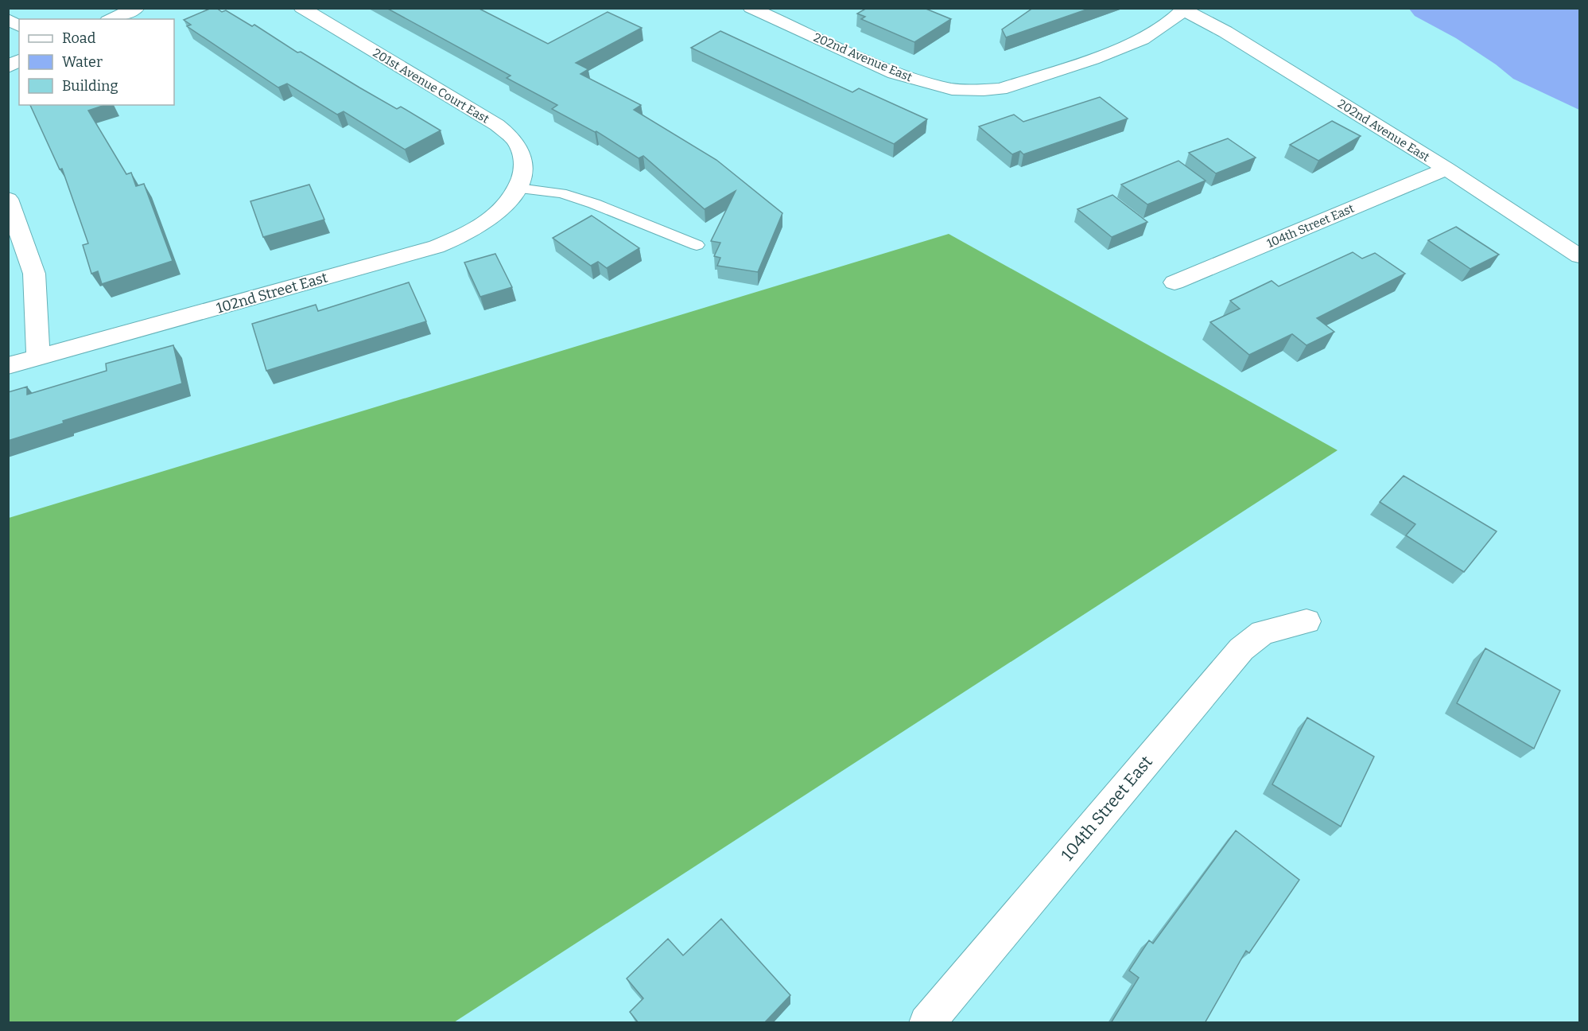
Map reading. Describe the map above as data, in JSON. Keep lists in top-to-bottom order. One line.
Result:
{"streets":{"street":["202nd Avenue East","201st Avenue Court East","104th Street East","102nd Street East"]},"crossings":[["202nd Avenue East","104th Street East"],["201st Avenue Court East","102nd Street East"]],"legend":["Road","Water","Building"]}
